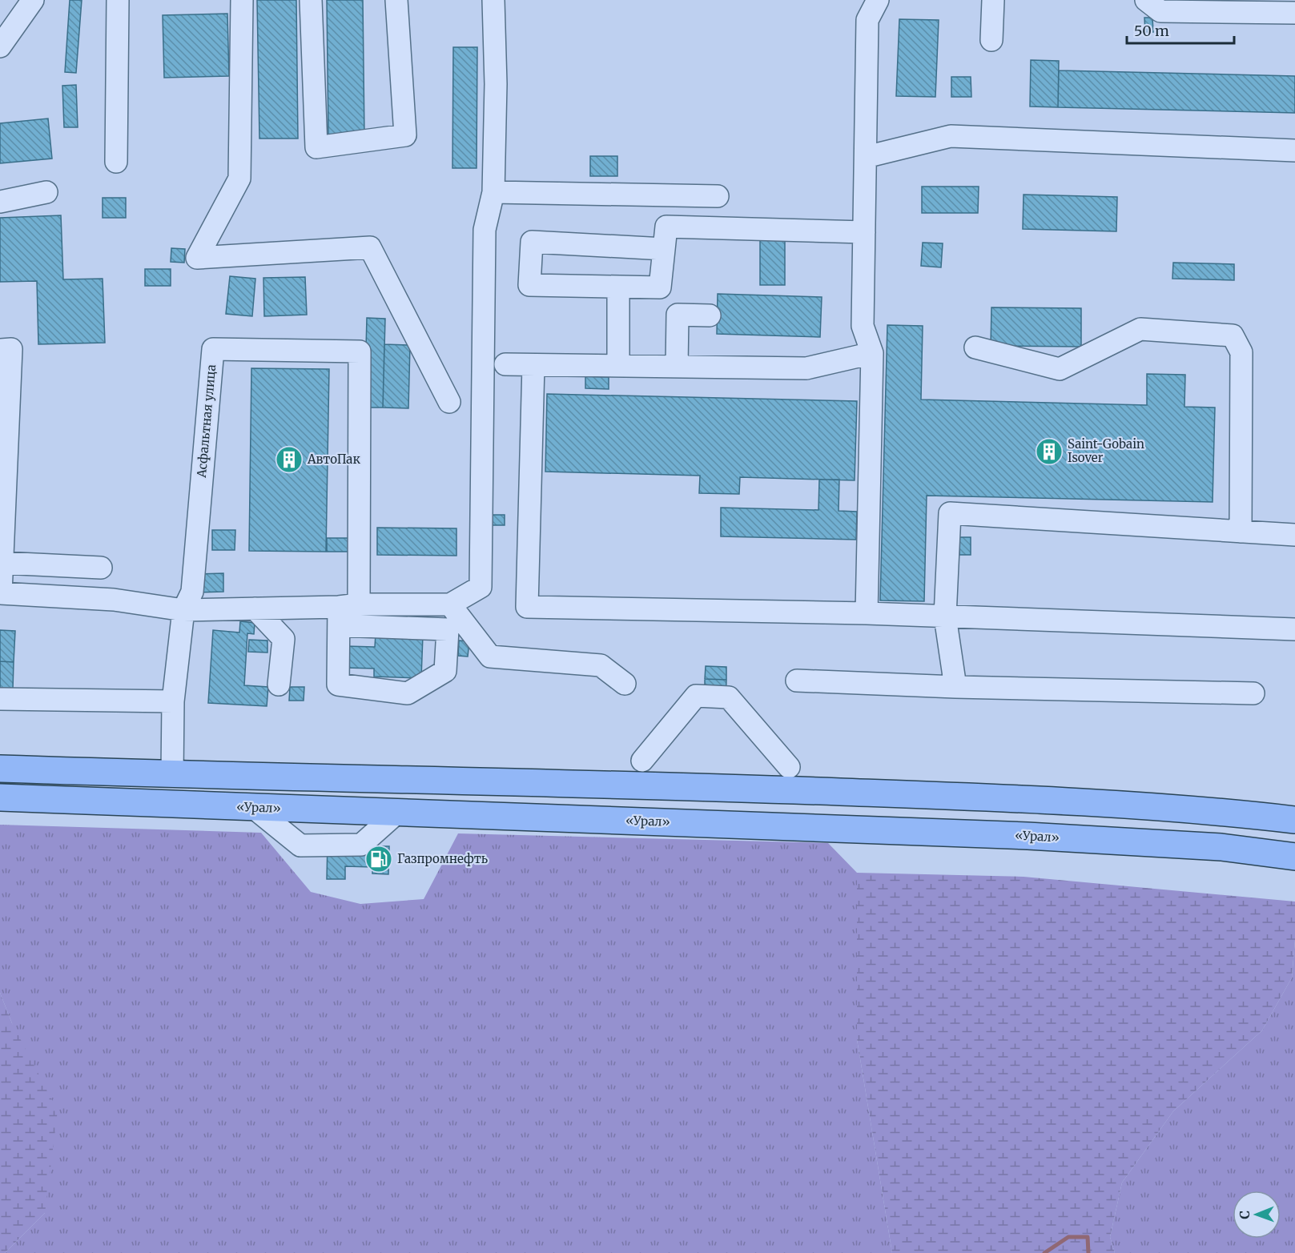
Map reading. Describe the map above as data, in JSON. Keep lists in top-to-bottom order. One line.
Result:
{"streets":{"main road":["«Урал»"],"lane":["Асфальтная улица"]},"places":{"building":["Saint-Gobain Isover","АвтоПак"],"fuel station":["Газпромнефть"]},"scale_bar":"50 m","north":"left"}
